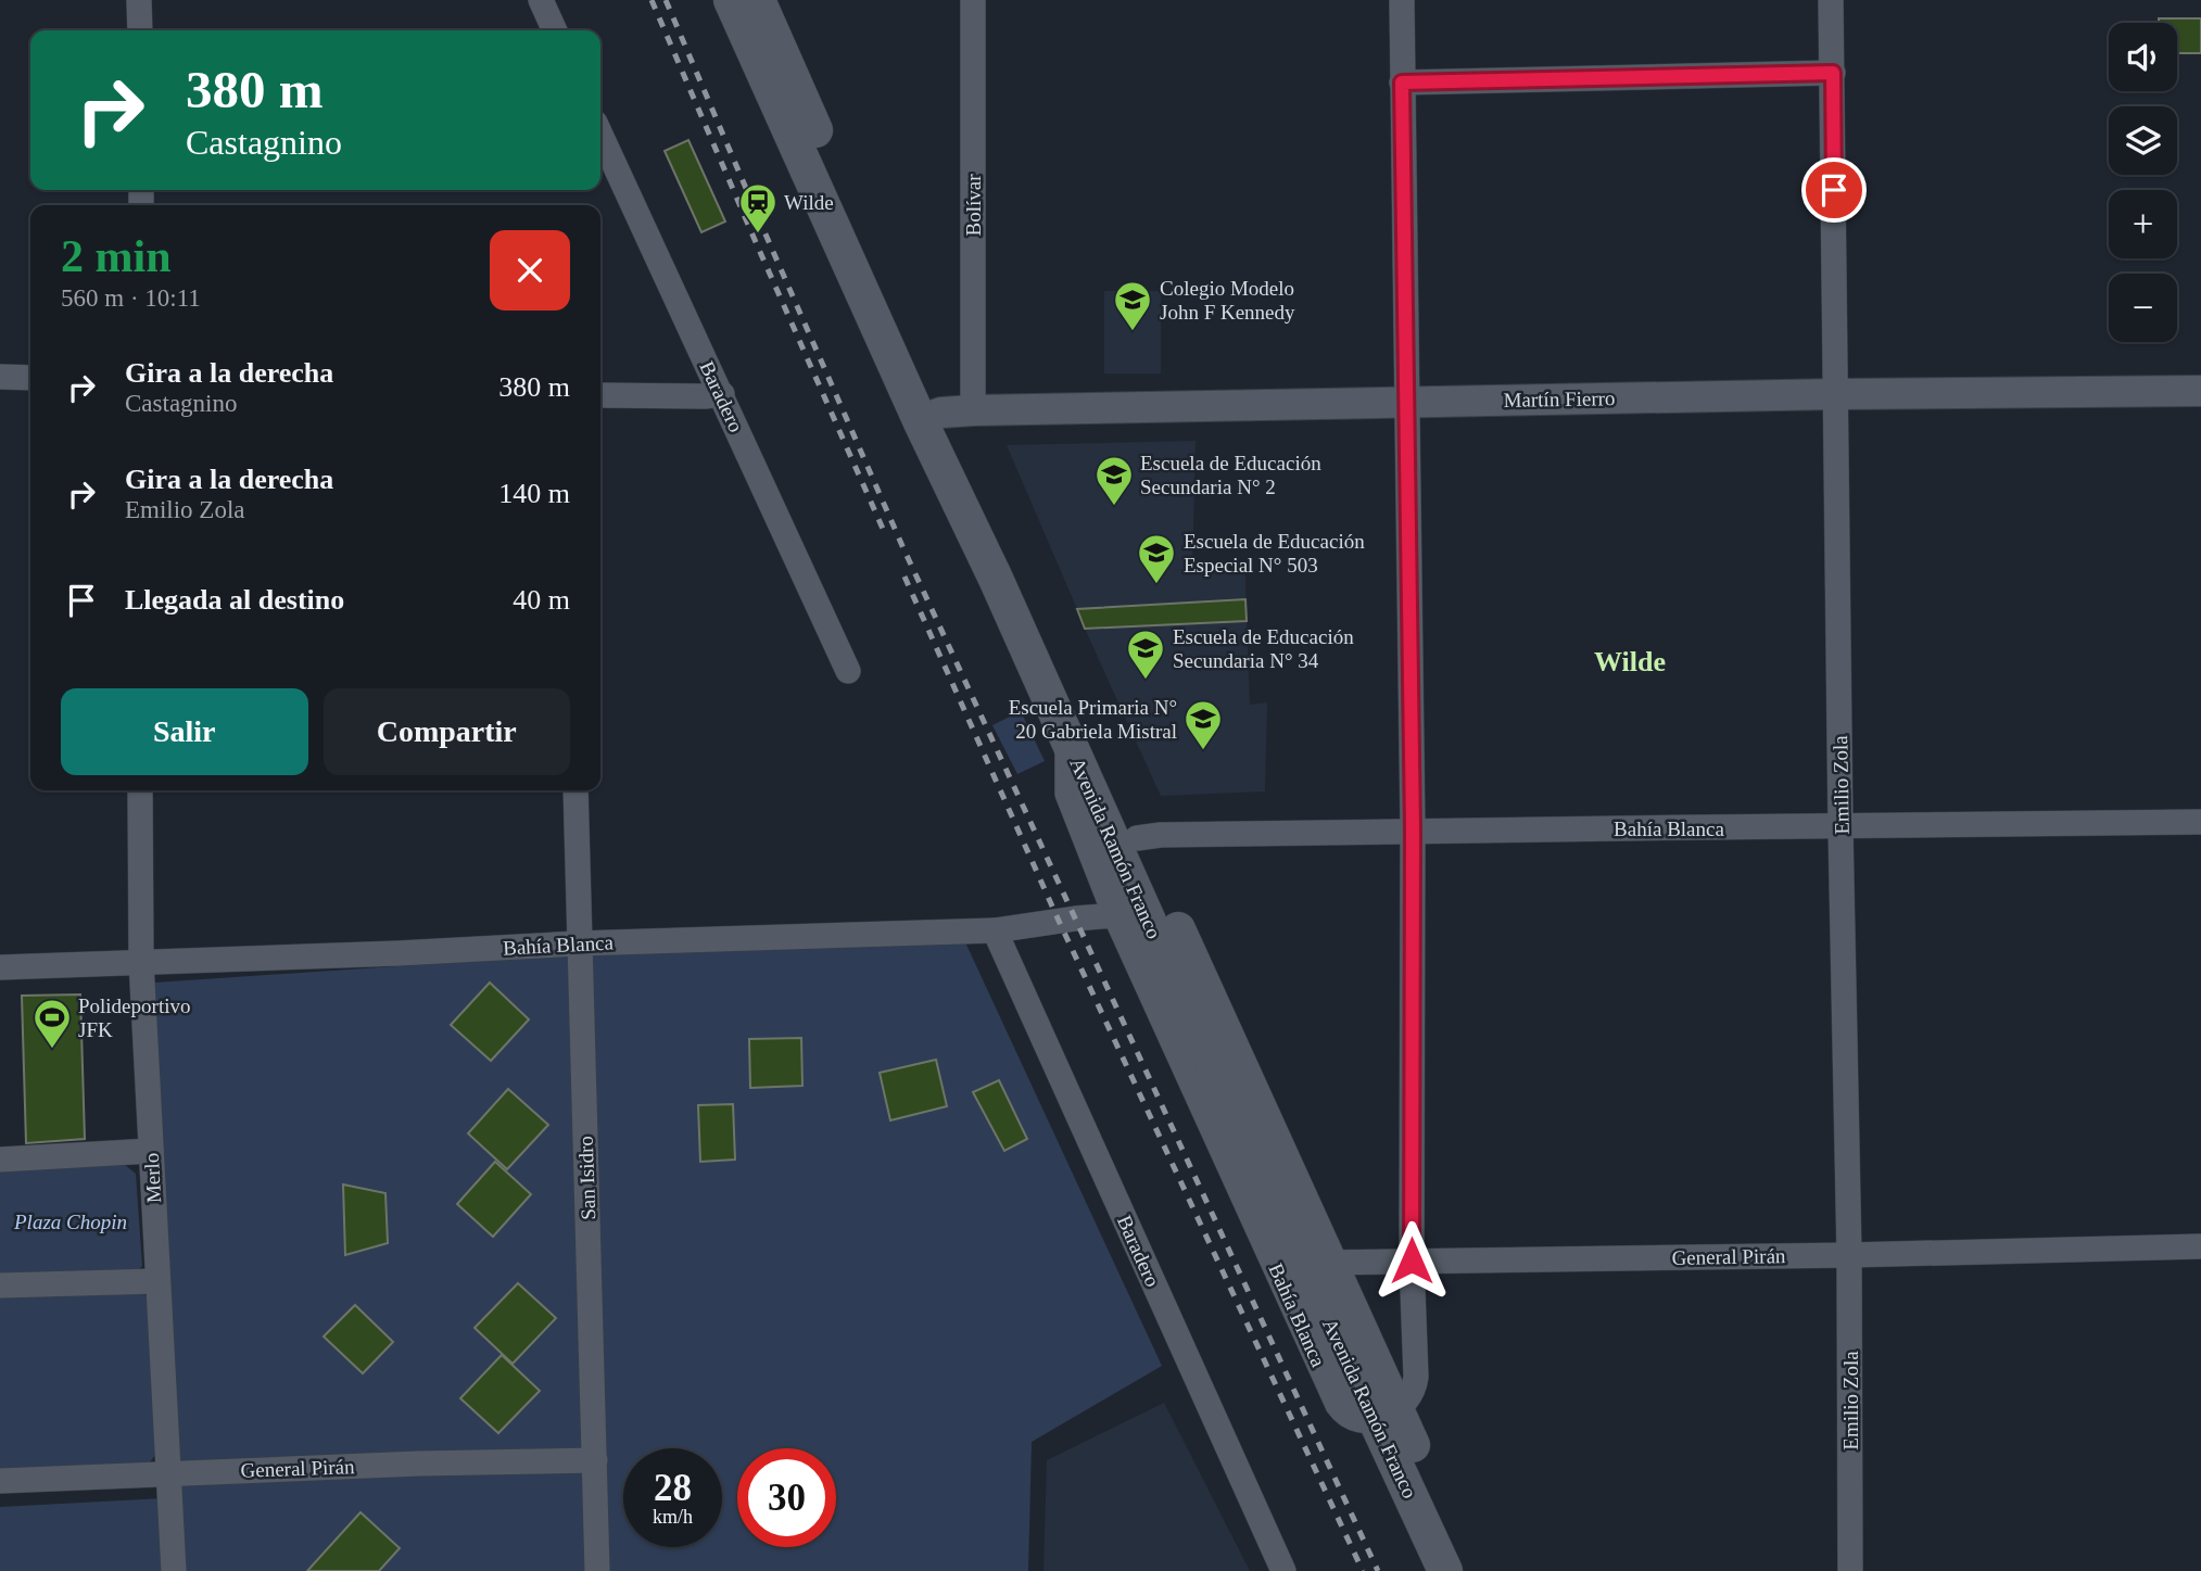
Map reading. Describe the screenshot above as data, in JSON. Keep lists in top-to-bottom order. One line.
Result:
{"streets":{"main road":["Avenida Ramón Franco"],"street":["Bolívar","Baradero","Martín Fierro","Emilio Zola","Bahía Blanca","Merlo","San Isidro","General Pirán"]},"crossings":[["Bolívar","Martín Fierro"],["Bolívar","Avenida Ramón Franco"],["Baradero","Bahía Blanca"],["Martín Fierro","Emilio Zola"],["Martín Fierro","Avenida Ramón Franco"],["Emilio Zola","Bahía Blanca"],["Emilio Zola","General Pirán"],["Bahía Blanca","Avenida Ramón Franco"],["Bahía Blanca","Merlo"],["Bahía Blanca","San Isidro"],["Avenida Ramón Franco","General Pirán"],["Merlo","General Pirán"],["San Isidro","General Pirán"]],"districts":["Wilde"],"parks":["Plaza Chopin"],"places":{"station":["Wilde"],"school or university":["Colegio Modelo John F Kennedy","Escuela de Educación Secundaria N° 2","Escuela de Educación Especial N° 503","Escuela de Educación Secundaria N° 34","Escuela Primaria N° 20 Gabriela Mistral"],"sports":["Polideportivo JFK"]},"page":{"map_buttons":["+","−"],"turn":["380 m","Castagnino"],"heading":["2 min","560 m · 10:11"],"list":[{"name":"Gira a la derecha","note":"Castagnino","value":"380 m"},{"name":"Gira a la derecha","note":"Emilio Zola","value":"140 m"},{"name":"Llegada al destino","value":"40 m"}],"buttons":["Salir","Compartir"],"speed":"28 km/h","limit":"30"}}
